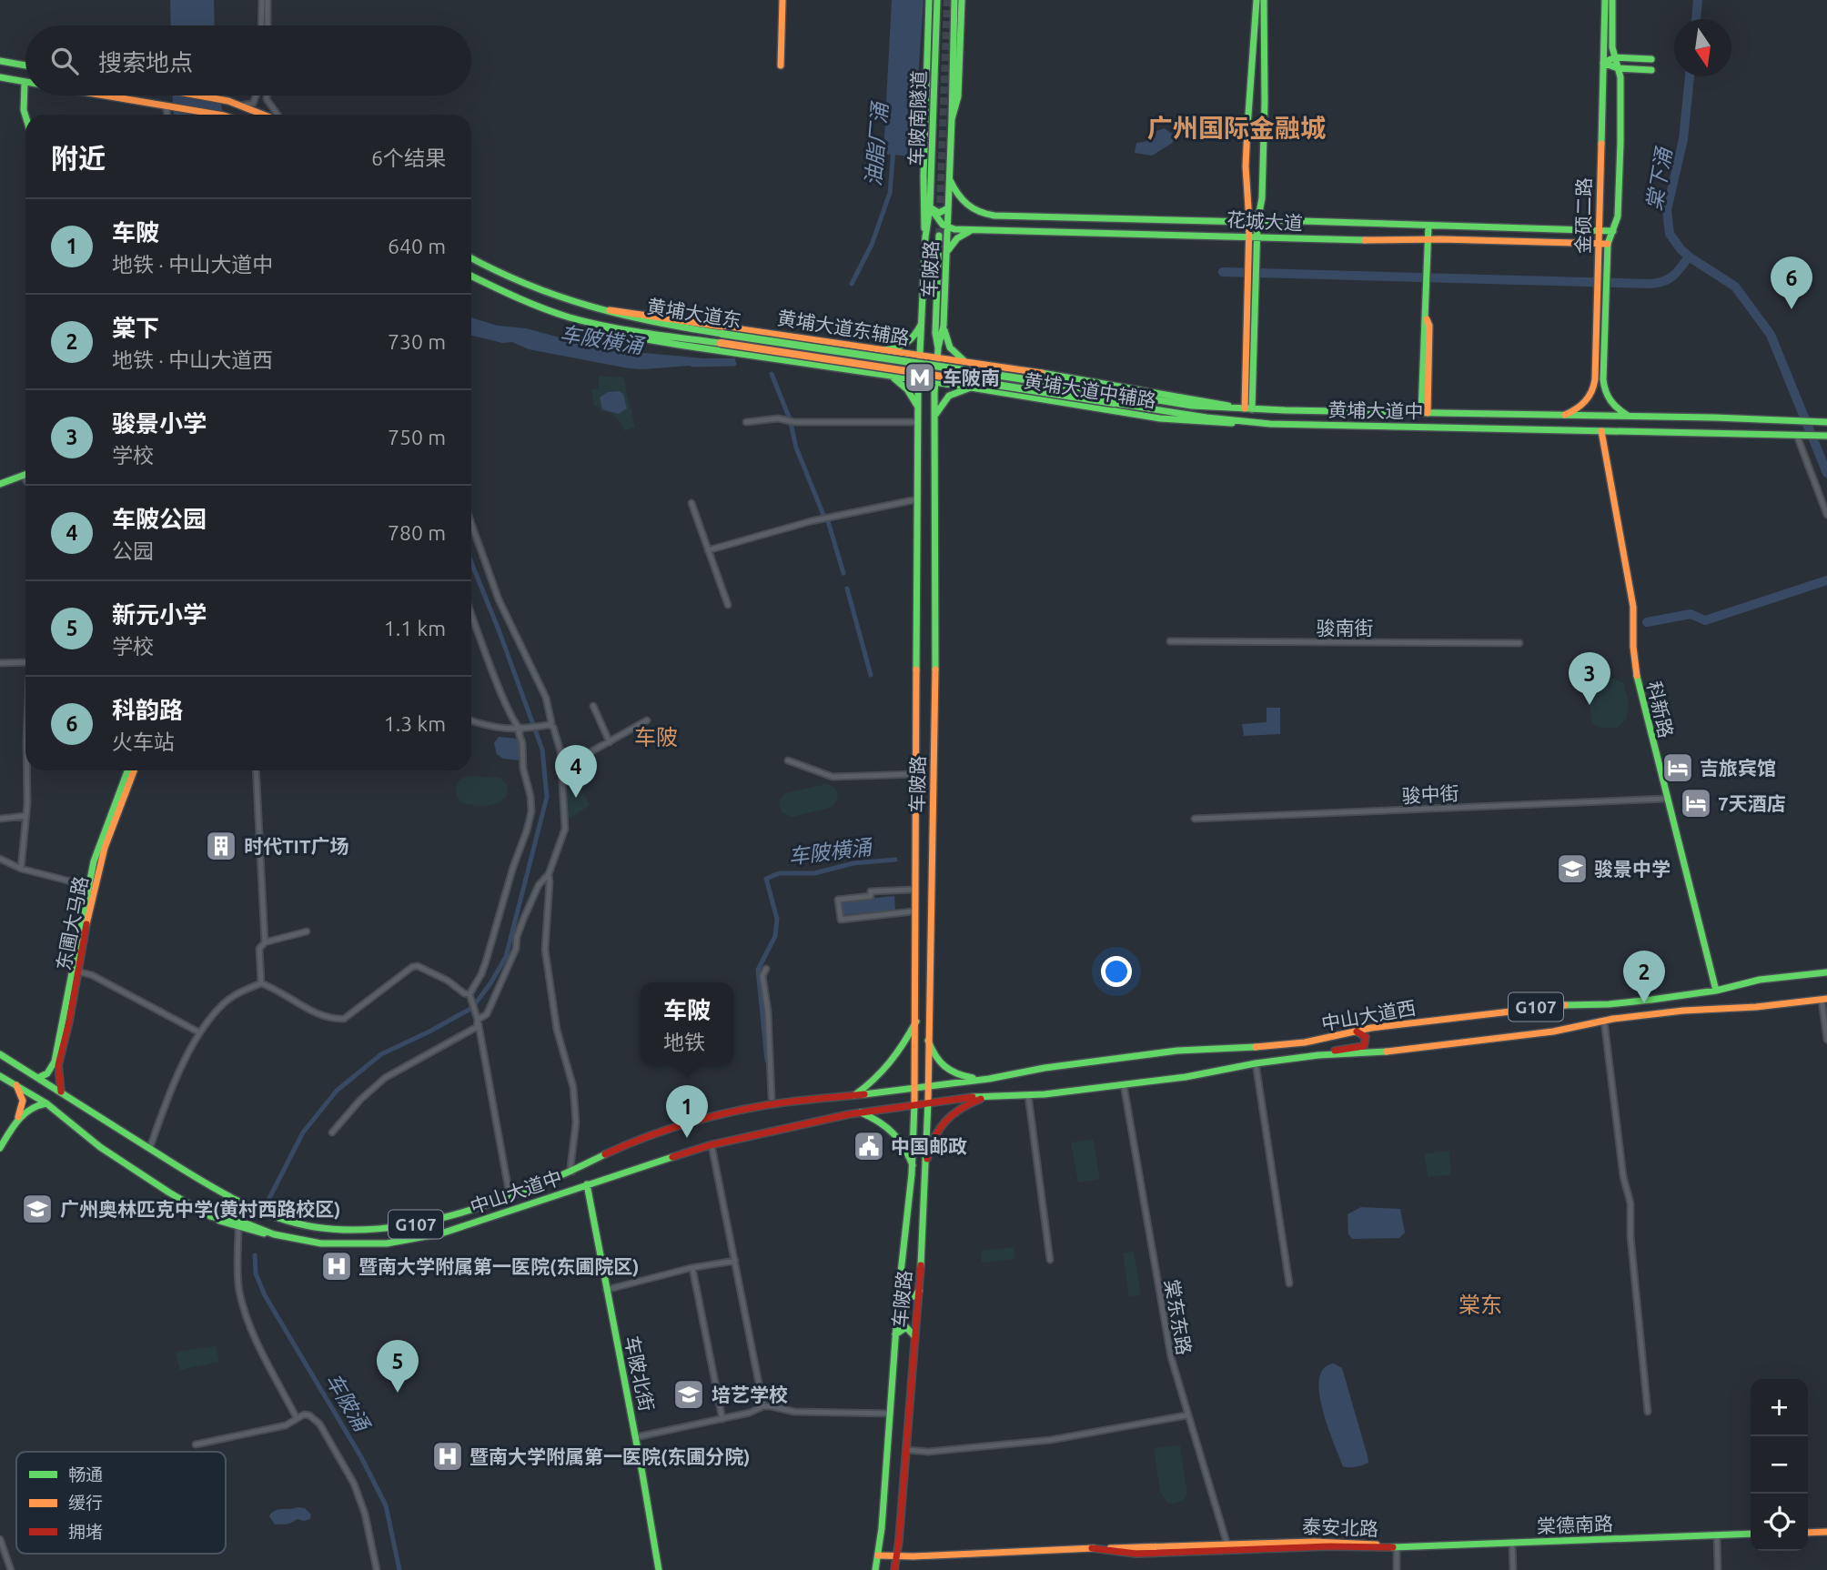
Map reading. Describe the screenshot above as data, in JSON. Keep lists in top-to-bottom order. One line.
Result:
{"streets":{"main road":["车陂南隧道","金硕二路","花城大道","车陂路","黄埔大道东","黄埔大道东辅路","黄埔大道中辅路","黄埔大道中","科新路","东圃大马路","G107","中山大道西","中山大道中","车陂北街","棠德南路","泰安北路"],"street":["骏南街","骏中街","棠东东路"]},"crossings":[["车陂南隧道","车陂路"],["金硕二路","花城大道"],["金硕二路","黄埔大道中"],["花城大道","车陂路"],["车陂路","黄埔大道东辅路"],["车陂路","黄埔大道中辅路"],["车陂路","中山大道西"],["车陂路","中山大道中"],["车陂路","泰安北路"],["黄埔大道东","黄埔大道东辅路"],["黄埔大道东","黄埔大道中"],["黄埔大道东辅路","黄埔大道中辅路"],["黄埔大道中辅路","黄埔大道中"],["黄埔大道中","科新路"],["科新路","骏中街"],["科新路","中山大道西"],["东圃大马路","中山大道中"],["中山大道西","中山大道中"],["中山大道西","棠东东路"],["中山大道中","车陂北街"],["棠东东路","泰安北路"],["棠德南路","泰安北路"]],"districts":["广州国际金融城","车陂","棠东"],"water":["油脂厂涌","棠下涌","车陂横涌","车陂涌"],"places":{"metro station":["车陂南"],"hotel":["吉旅宾馆","7天酒店"],"building":["时代TIT广场"],"school or university":["骏景中学","广州奥林匹克中学(黄村西路校区)","培艺学校"],"public building":["中国邮政"],"hospital":["暨南大学附属第一医院(东圃院区)","暨南大学附属第一医院(东圃分院)"]},"legend":["畅通","缓行","拥堵"],"north":"bottom","page":{"search":"搜索地点","heading":["附近","6个结果"],"list":[{"mark":"1","name":"车陂","note":"地铁 · 中山大道中","value":"640 m"},{"mark":"2","name":"棠下","note":"地铁 · 中山大道西","value":"730 m"},{"mark":"3","name":"骏景小学","note":"学校","value":"750 m"},{"mark":"4","name":"车陂公园","note":"公园","value":"780 m"},{"mark":"5","name":"新元小学","note":"学校","value":"1.1 km"},{"mark":"6","name":"科韵路","note":"火车站","value":"1.3 km"}],"pins":["6","3","4","2","1","5"],"popup":["车陂","地铁"],"map_buttons":["+","−"]}}
